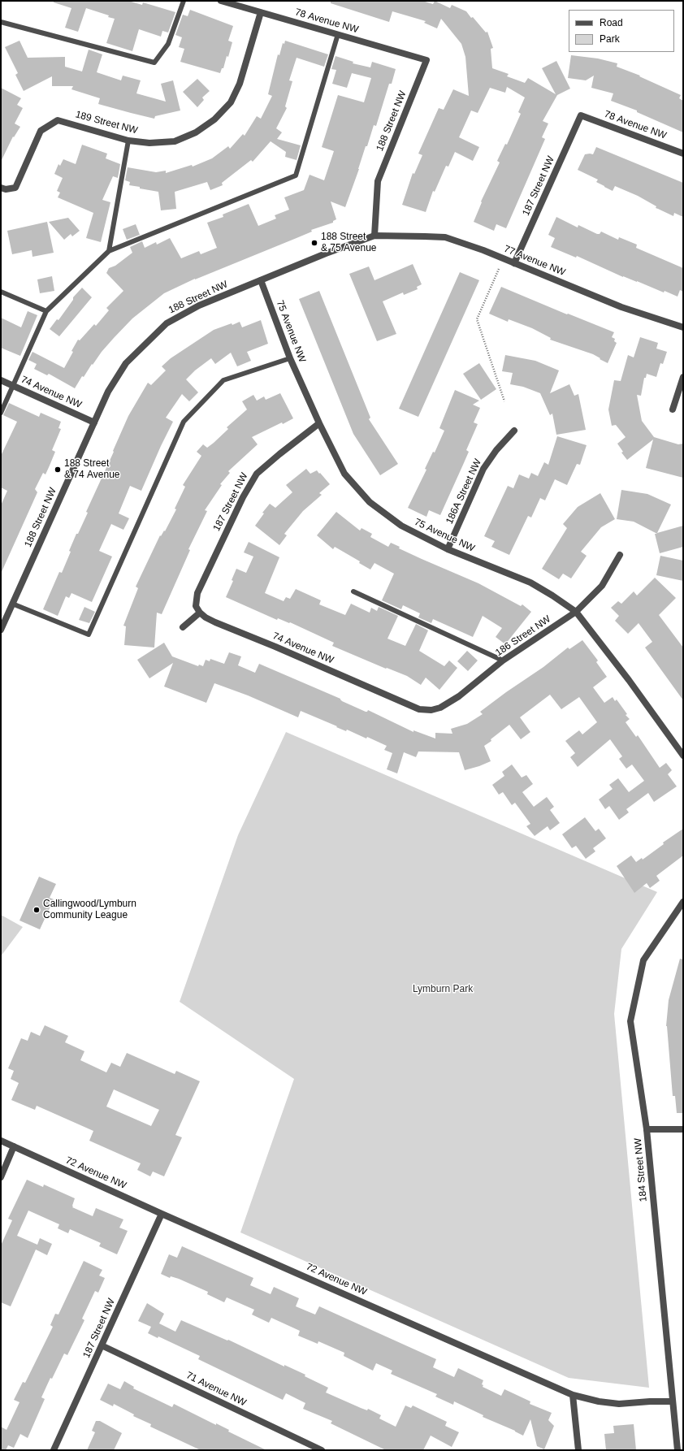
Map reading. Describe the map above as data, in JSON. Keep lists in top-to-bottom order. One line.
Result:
{"streets":{"street":["78 Avenue NW","188 Street NW","189 Street NW","187 Street NW","77 Avenue NW","75 Avenue NW","74 Avenue NW","186A Street NW","186 Street NW","184 Street NW","72 Avenue NW","71 Avenue NW"]},"crossings":[["78 Avenue NW","188 Street NW"],["78 Avenue NW","189 Street NW"],["78 Avenue NW","187 Street NW"],["188 Street NW","77 Avenue NW"],["188 Street NW","75 Avenue NW"],["188 Street NW","74 Avenue NW"],["187 Street NW","77 Avenue NW"],["187 Street NW","75 Avenue NW"],["187 Street NW","74 Avenue NW"],["187 Street NW","72 Avenue NW"],["187 Street NW","71 Avenue NW"],["75 Avenue NW","186A Street NW"],["75 Avenue NW","186 Street NW"],["74 Avenue NW","186 Street NW"],["184 Street NW","72 Avenue NW"]],"parks":["Lymburn Park"],"places":["188 Street & 75 Avenue","188 Street & 74 Avenue","Callingwood/Lymburn Community League"],"legend":["Road","Park"]}
